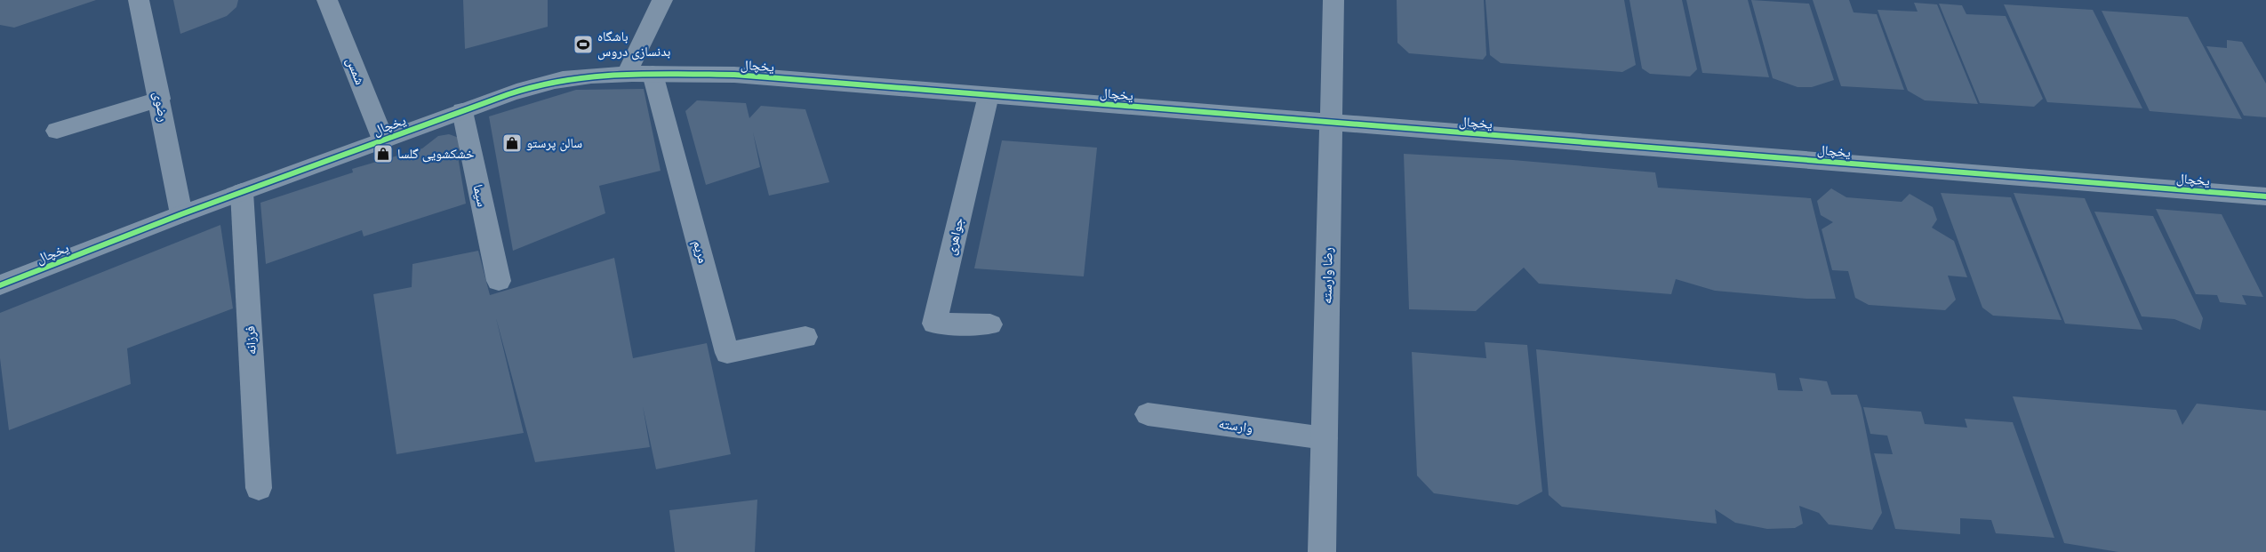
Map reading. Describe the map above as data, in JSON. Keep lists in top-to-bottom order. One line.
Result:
{"streets":{"street":["یخچال","شمس","رضوی","سیما","جواهری","مریم","رضا وارسته","فرزانه","وارسته"]},"crossings":[["یخچال","شمس"],["یخچال","رضوی"],["یخچال","سیما"],["یخچال","جواهری"],["یخچال","مریم"],["یخچال","رضا وارسته"],["یخچال","فرزانه"],["رضا وارسته","وارسته"]],"places":{"sports":["باشگاه بدنسازی دروس"],"shop":["سالن پرستو","خشکشویی گلسا"]}}
